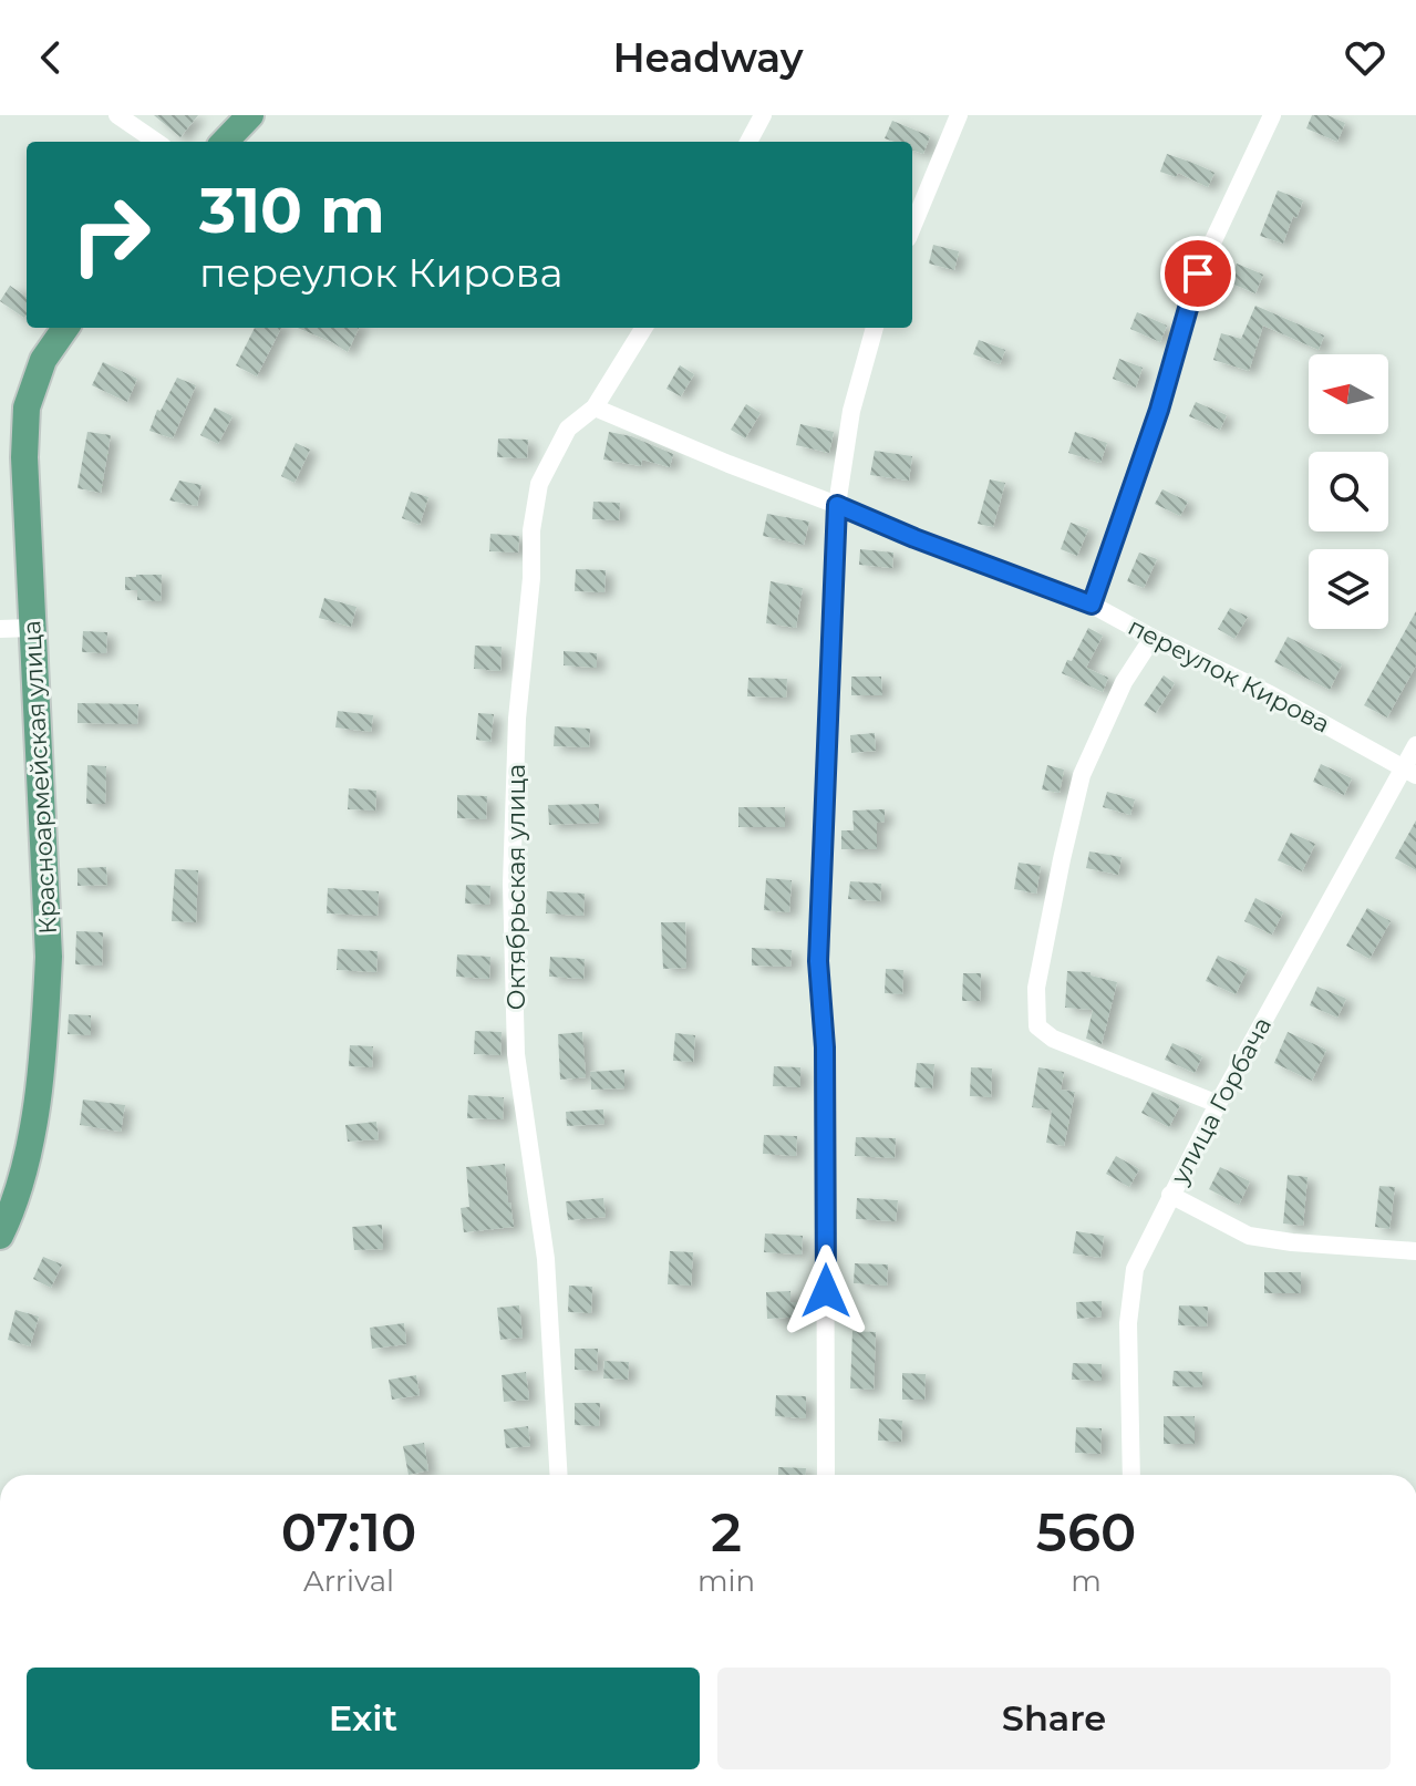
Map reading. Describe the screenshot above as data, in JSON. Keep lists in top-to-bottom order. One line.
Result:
{"streets":{"main road":["Красноармейская улица"],"street":["переулок Кирова","Октябрьская улица","улица Горбача"]},"crossings":[["переулок Кирова","Октябрьская улица"],["переулок Кирова","улица Горбача"]],"north":"left","page":{"header":"Headway","turn":["310 m","переулок Кирова"],"eta":["07:10","Arrival","2","min","560","m"],"buttons":["Exit","Share"]}}
